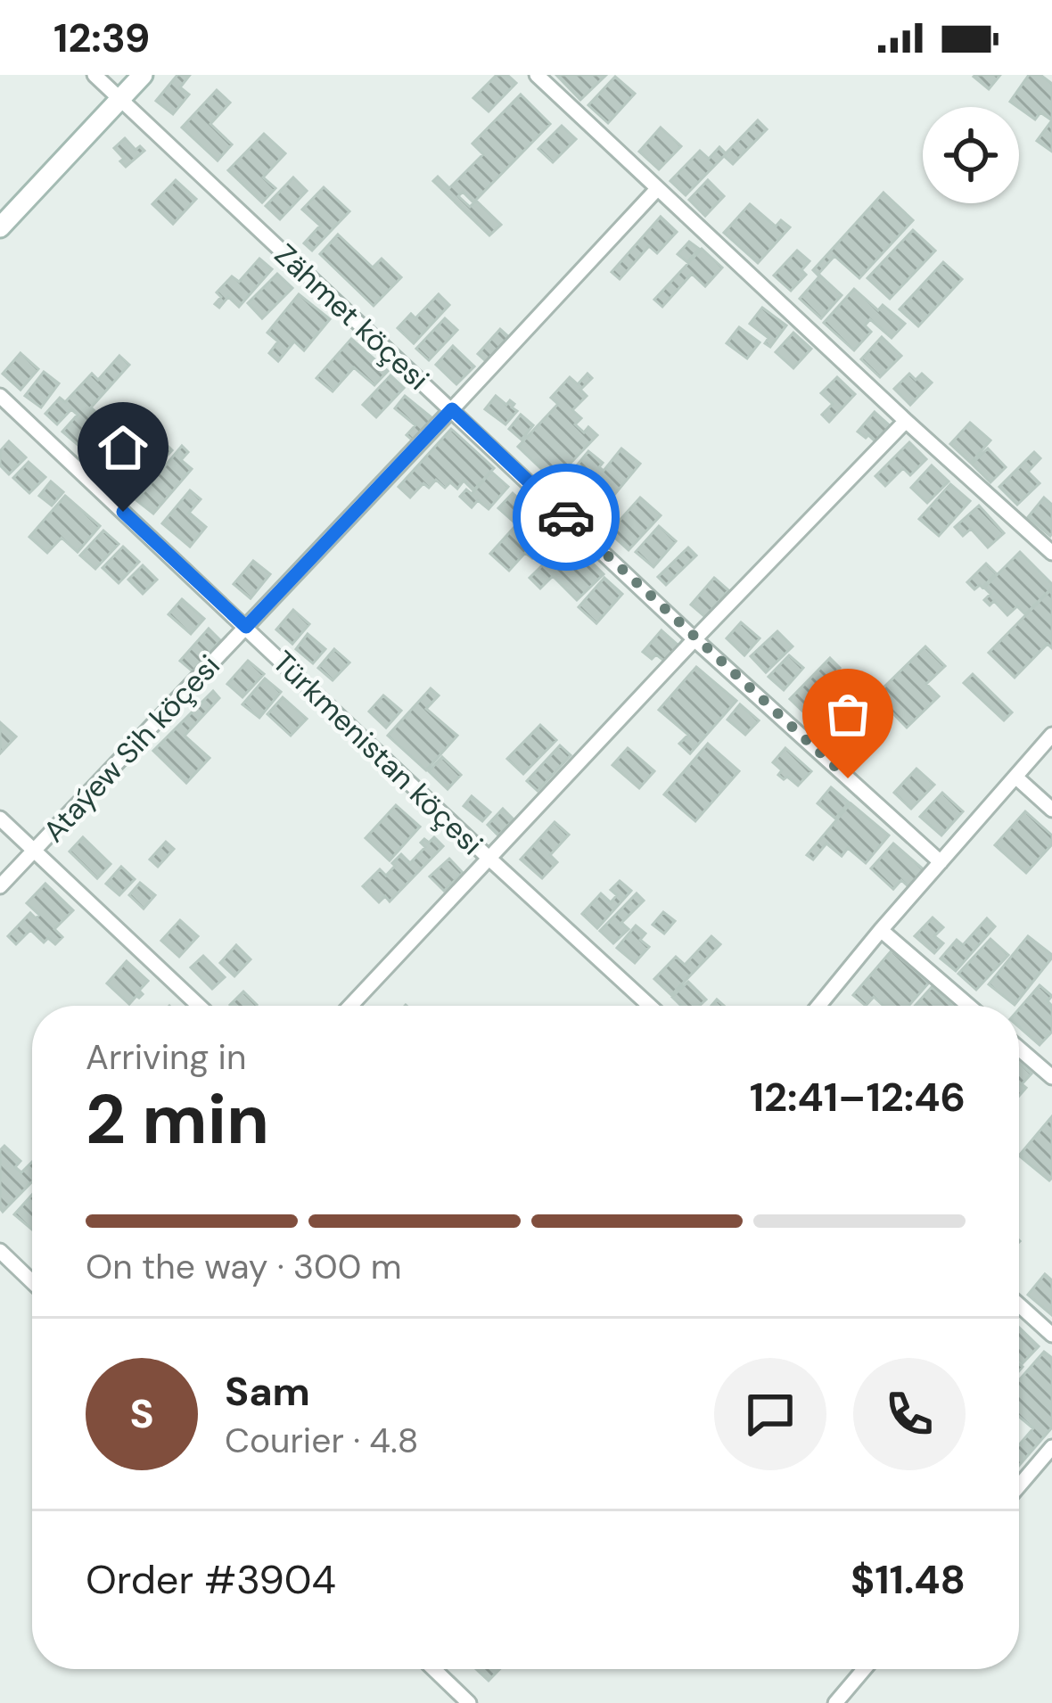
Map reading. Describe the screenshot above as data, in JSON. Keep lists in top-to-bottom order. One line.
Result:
{"streets":{"street":["Zähmet köçesi","Ataýew Sih köçesi","Türkmenistan köçesi"]},"crossings":[["Zähmet köçesi","Ataýew Sih köçesi"],["Ataýew Sih köçesi","Türkmenistan köçesi"]],"page":{"status":"12:39","heading":["2 min","Arriving in","12:41–12:46"],"panel":["Sam","Courier · 4.8","Order #3904","$11.48"],"bar":"On the way · 300 m","round":"S"}}
